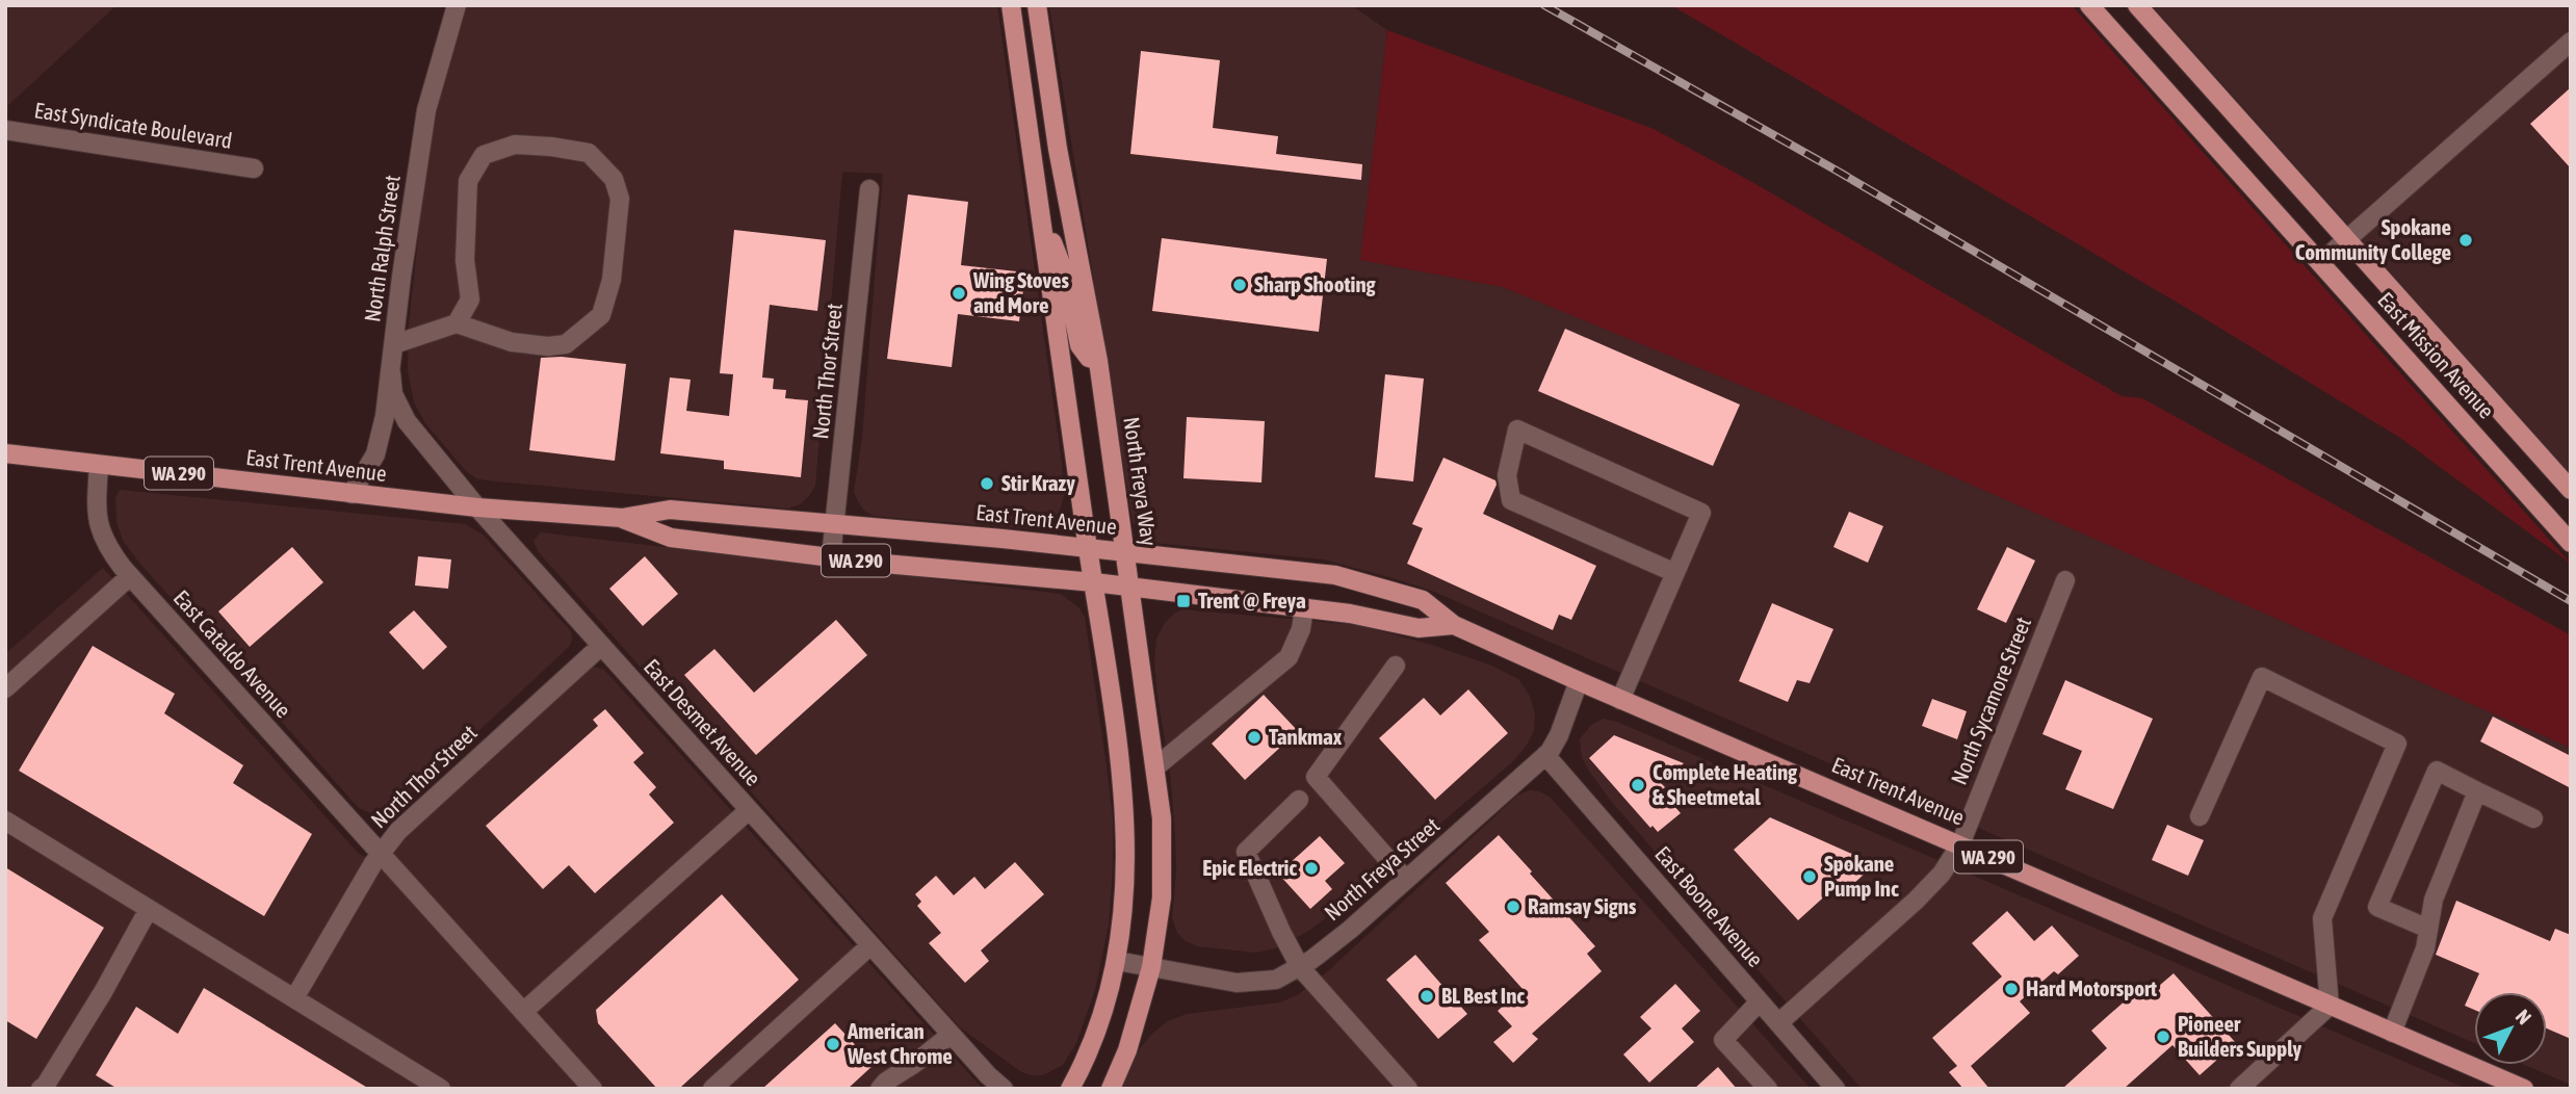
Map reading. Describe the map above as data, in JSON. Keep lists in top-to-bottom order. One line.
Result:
{"streets":{"main road":["East Mission Avenue","East Trent Avenue","WA 290","North Freya Way"],"street":["East Syndicate Boulevard","North Ralph Street","North Thor Street","East Cataldo Avenue","North Sycamore Street","East Desmet Avenue","North Freya Street","East Boone Avenue"]},"crossings":[["North Ralph Street","East Trent Avenue"],["North Ralph Street","East Desmet Avenue"],["North Thor Street","East Trent Avenue"],["North Thor Street","East Cataldo Avenue"],["North Thor Street","East Desmet Avenue"],["East Trent Avenue","North Freya Way"],["East Trent Avenue","East Cataldo Avenue"],["East Trent Avenue","North Sycamore Street"],["East Trent Avenue","East Desmet Avenue"],["East Trent Avenue","North Freya Street"],["North Freya Way","North Freya Street"],["North Sycamore Street","East Boone Avenue"],["North Freya Street","East Boone Avenue"]],"places":{"other":["Spokane Community College","Sharp Shooting","Wing Stoves and More","Stir Krazy","Tankmax","Complete Heating & Sheetmetal","Epic Electric","Spokane Pump Inc","Ramsay Signs","Hard Motorsport","BL Best Inc","Pioneer Builders Supply","American West Chrome"],"transit":["Trent @ Freya"]},"north":"top right"}
